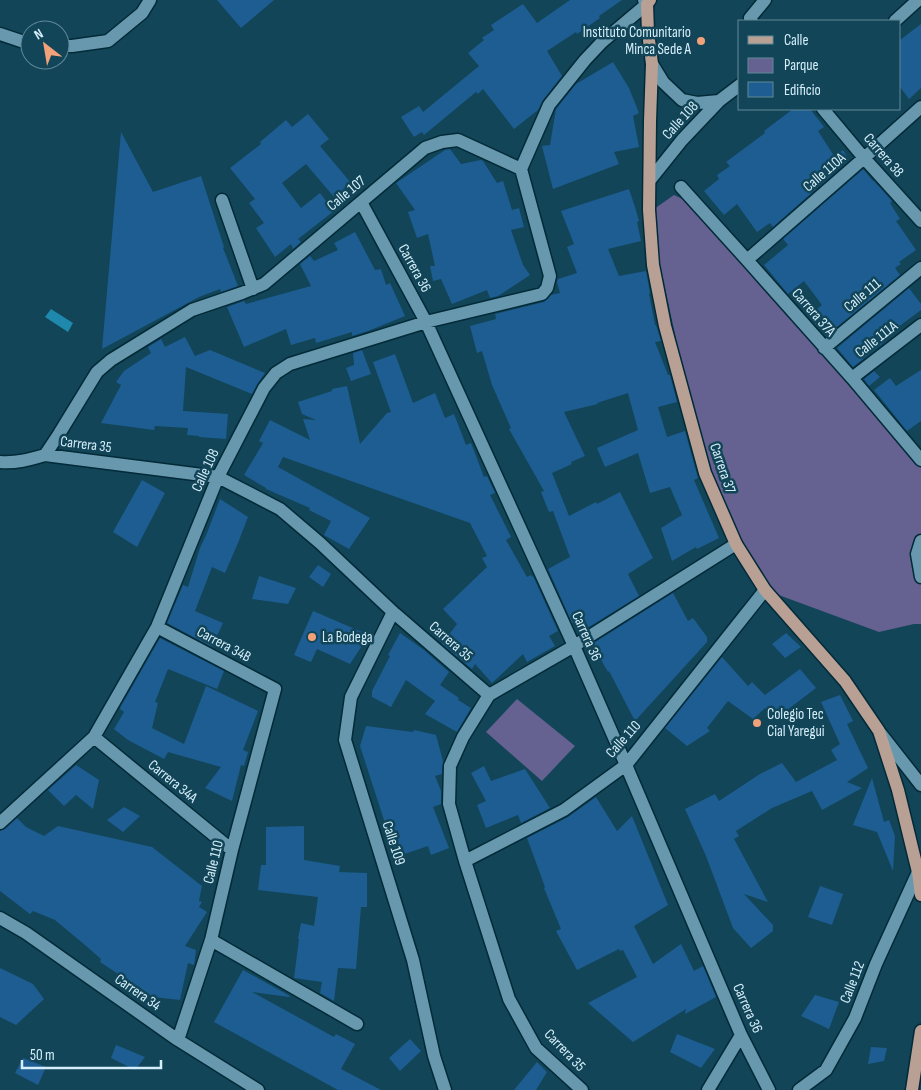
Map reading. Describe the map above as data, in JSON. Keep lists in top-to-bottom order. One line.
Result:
{"streets":{"main road":["Carrera 37"],"street":["Calle 108","Carrera 38","Calle 110A","Calle 107","Carrera 36","Calle 111","Carrera 37A","Calle 111A","Carrera 35","Carrera 34B","Calle 110","Carrera 34A","Calle 109","Calle 112","Carrera 34"]},"crossings":[["Calle 108","Calle 107"],["Calle 108","Carrera 36"],["Calle 108","Carrera 35"],["Calle 108","Carrera 37"],["Calle 108","Carrera 34B"],["Calle 108","Carrera 34A"],["Carrera 38","Calle 110A"],["Calle 110A","Carrera 37A"],["Calle 107","Carrera 36"],["Calle 107","Carrera 35"],["Carrera 36","Calle 110"],["Calle 111","Carrera 37A"],["Carrera 37A","Calle 111A"],["Carrera 35","Calle 110"],["Carrera 35","Calle 109"],["Carrera 37","Calle 110"],["Carrera 37","Calle 112"],["Carrera 34B","Calle 110"],["Calle 110","Carrera 34A"],["Calle 110","Carrera 34"]],"places":["Instituto Comunitario Minca Sede A","La Bodega","Colegio Tec Cial Yaregui"],"legend":["Calle","Parque","Edificio"],"scale_bar":"50 m","north":"top left"}
